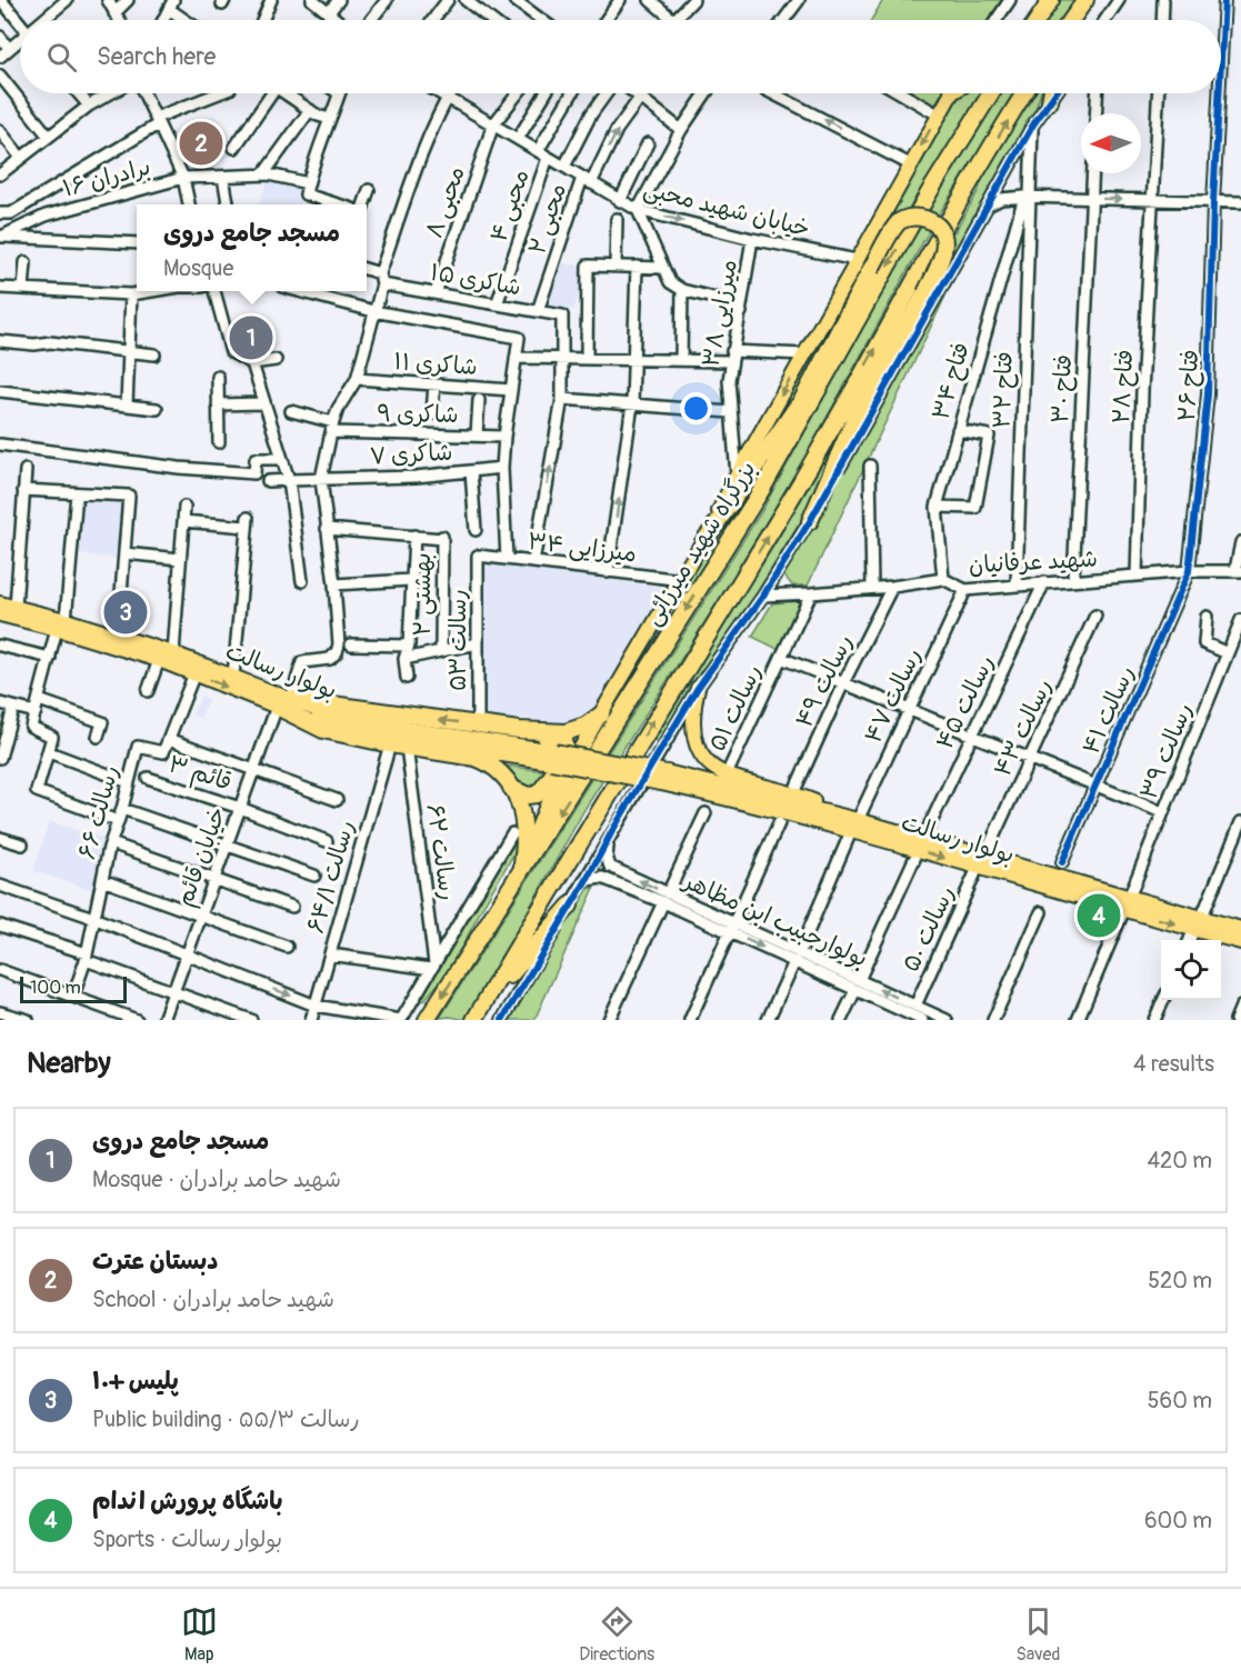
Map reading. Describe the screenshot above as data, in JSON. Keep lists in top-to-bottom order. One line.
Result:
{"streets":{"highway":["بزرگراه شهید میرزائی"],"main road":["بولوار رسالت"],"street":["برادران ۱۶","محبی ۸","محبی ۴","خیابان شهید محبی","محبی ۲","شاکری ۱۵","میرزایی ۳۸","شاکری ۱۱","فتاح ۳۴","فتاح ۲۶","فتاح ۲۸","فتاح ۳۰","فتاح ۳۲","شاکری ۹","شاکری ۷","میرزایی ۳۴","شهید عرفانیان","بهشتی ۲","رسالت ۵۳","رسالت ۴۹","رسالت ۴۷","رسالت ۴۵","رسالت ۵۱","رسالت ۴۱","رسالت ۴۳","رسالت ۳۹","قائم ۳","رسالت ۶۶","رسالت ۶۲","خیابان قائم","رسالت ۶۴/۱","بولوارحبیب ابن مظاهر","رسالت ۵۰"]},"crossings":[["محبی ۸","خیابان شهید محبی"],["محبی ۸","شاکری ۱۵"],["محبی ۴","خیابان شهید محبی"],["محبی ۴","شاکری ۱۵"],["خیابان شهید محبی","محبی ۲"],["خیابان شهید محبی","میرزایی ۳۸"],["محبی ۲","شاکری ۱۵"],["فتاح ۳۴","فتاح ۳۲"],["فتاح ۳۴","شهید عرفانیان"],["فتاح ۲۶","شهید عرفانیان"],["فتاح ۲۶","رسالت ۴۱"],["فتاح ۲۸","شهید عرفانیان"],["فتاح ۳۰","شهید عرفانیان"],["فتاح ۳۲","شهید عرفانیان"],["میرزایی ۳۴","رسالت ۵۳"],["شهید عرفانیان","رسالت ۴۹"],["شهید عرفانیان","رسالت ۴۷"],["شهید عرفانیان","رسالت ۴۵"],["شهید عرفانیان","رسالت ۵۱"],["شهید عرفانیان","رسالت ۴۱"],["بولوار رسالت","رسالت ۴۷"],["بولوار رسالت","رسالت ۴۵"],["بولوار رسالت","رسالت ۴۳"],["بولوار رسالت","رسالت ۳۹"],["بولوار رسالت","خیابان قائم"],["بولوار رسالت","رسالت ۵۰"],["رسالت ۴۳","رسالت ۵۰"],["قائم ۳","خیابان قائم"],["بولوارحبیب ابن مظاهر","رسالت ۵۰"]],"scale_bar":"100 m","north":"left","page":{"search":"Search here","pins":["2","1","3","4"],"popup":["مسجد جامع دروی","Mosque"],"scale":"100 m","heading":["Nearby","4 results"],"list":[{"mark":"1","name":"مسجد جامع دروی","note":"Mosque · شهید حامد برادران","value":"420 m"},{"mark":"2","name":"دبستان عترت","note":"School · شهید حامد برادران","value":"520 m"},{"mark":"3","name":"پلیس +۱۰","note":"Public building · رسالت ۵۵/۳","value":"560 m"},{"mark":"4","name":"باشگاه پرورش اندام","note":"Sports · بولوار رسالت","value":"600 m"}],"nav":["Map","Directions","Saved"]}}
